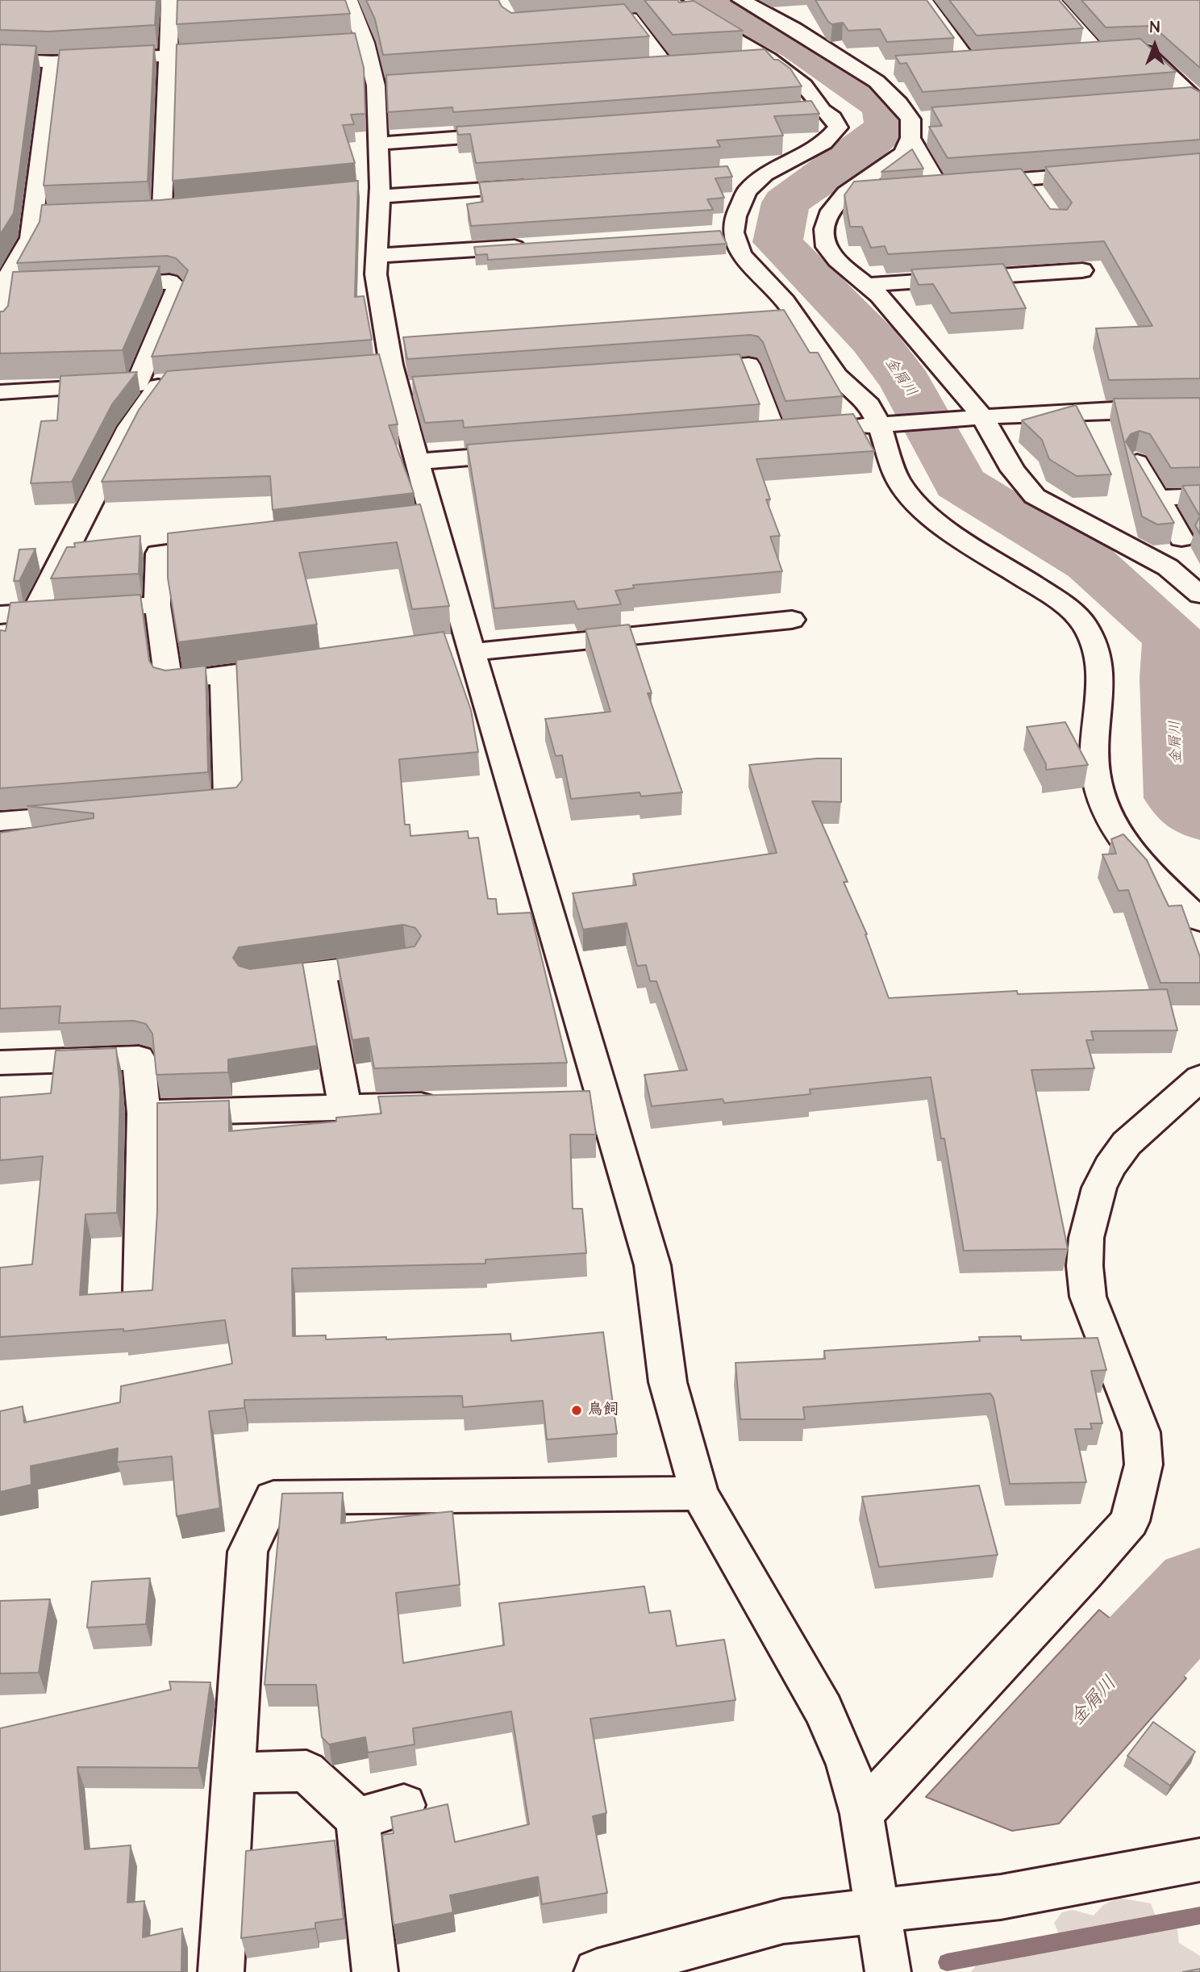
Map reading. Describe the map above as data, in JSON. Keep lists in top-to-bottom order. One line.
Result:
{"water":["金屑川"],"places":["鳥飼"],"north":"top"}
